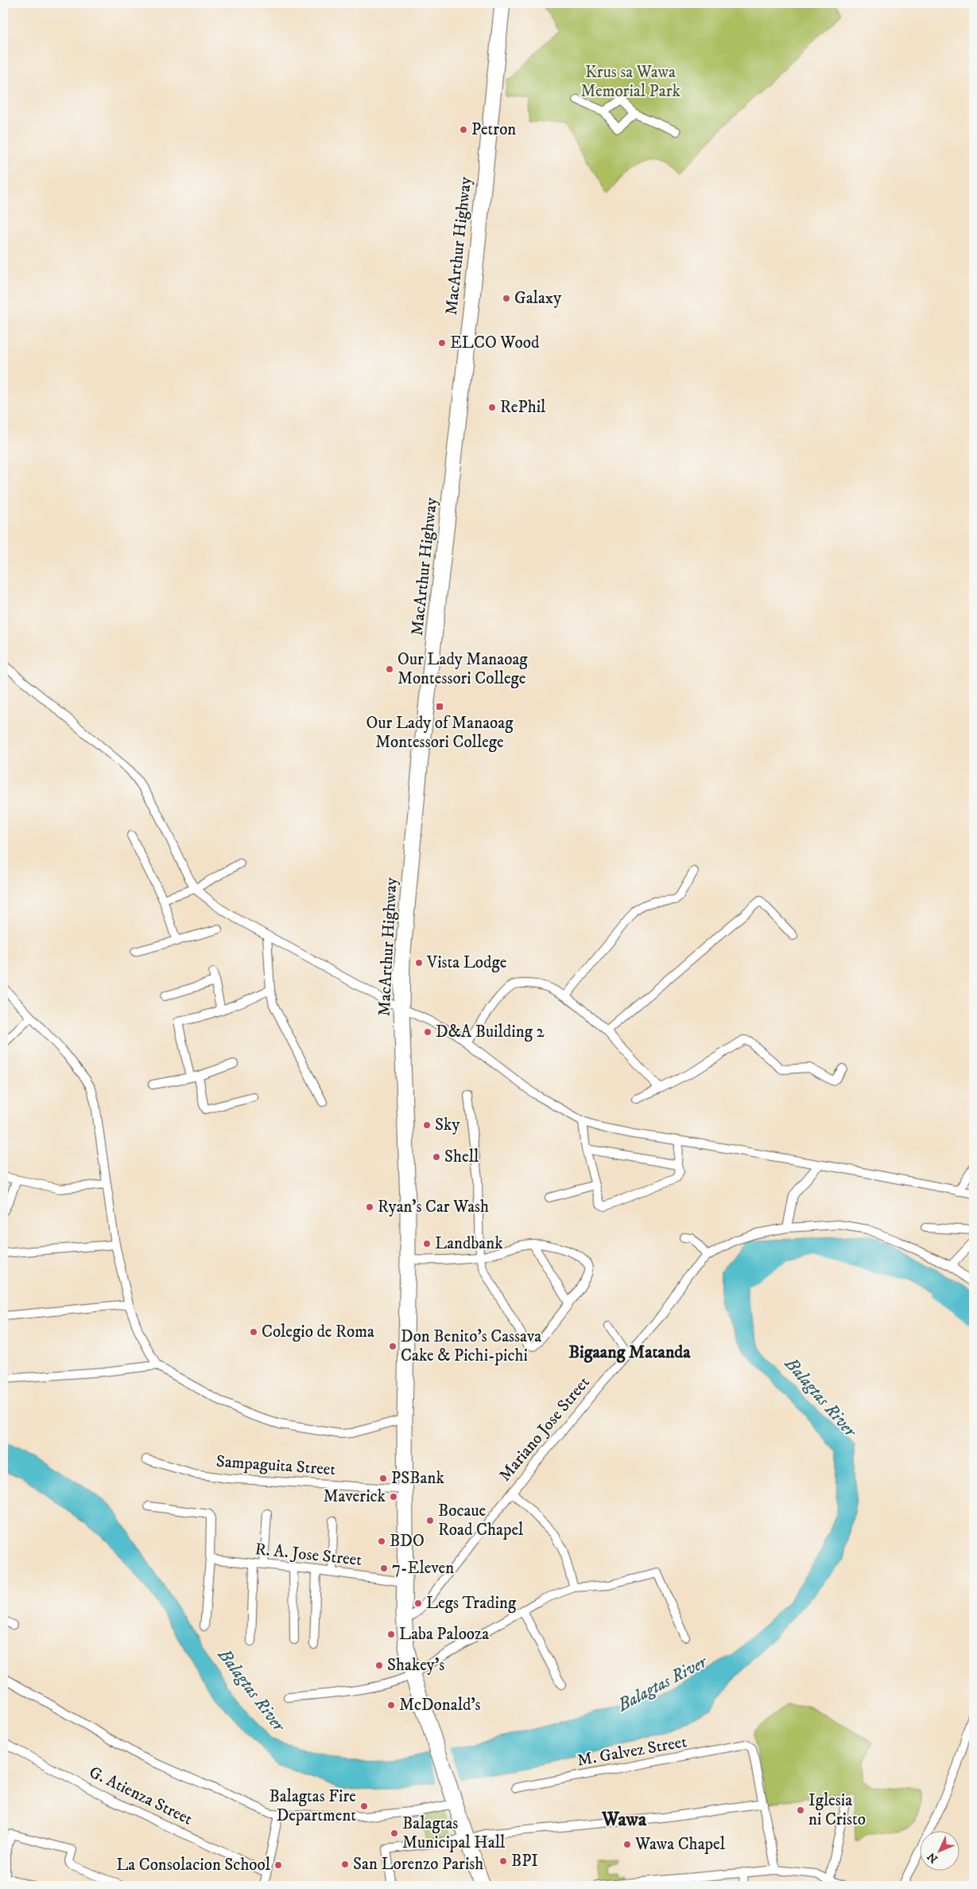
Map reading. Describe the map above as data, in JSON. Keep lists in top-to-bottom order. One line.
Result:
{"streets":{"highway":["MacArthur Highway"],"street":["Mariano Jose Street","Sampaguita Street","R. A. Jose Street","M. Galvez Street","G. Atienza Street"]},"crossings":[["MacArthur Highway","Mariano Jose Street"],["MacArthur Highway","Sampaguita Street"],["MacArthur Highway","R. A. Jose Street"]],"districts":["Bigaang Matanda","Wawa"],"water":["Balagtas River"],"parks":["Krus sa Wawa Memorial Park"],"places":{"other":["Petron","Galaxy","ELCO Wood","RePhil","Our Lady Manaoag Montessori College","Vista Lodge","D&A Building 2","Sky","Shell","Ryan’s Car Wash","Landbank","Colegio de Roma","Don Benito's Cassava Cake & Pichi-pichi","PSBank","Maverick","Bocaue Road Chapel","BDO","7-Eleven","Legs Trading","Laba Palooza","Shakey's","McDonald's","Balagtas Fire Department","Iglesia ni Cristo","Balagtas Municipal Hall","Wawa Chapel","BPI","San Lorenzo Parish","La Consolacion School"],"transit":["Our Lady of Manaoag Montessori College"]},"north":"bottom left"}
